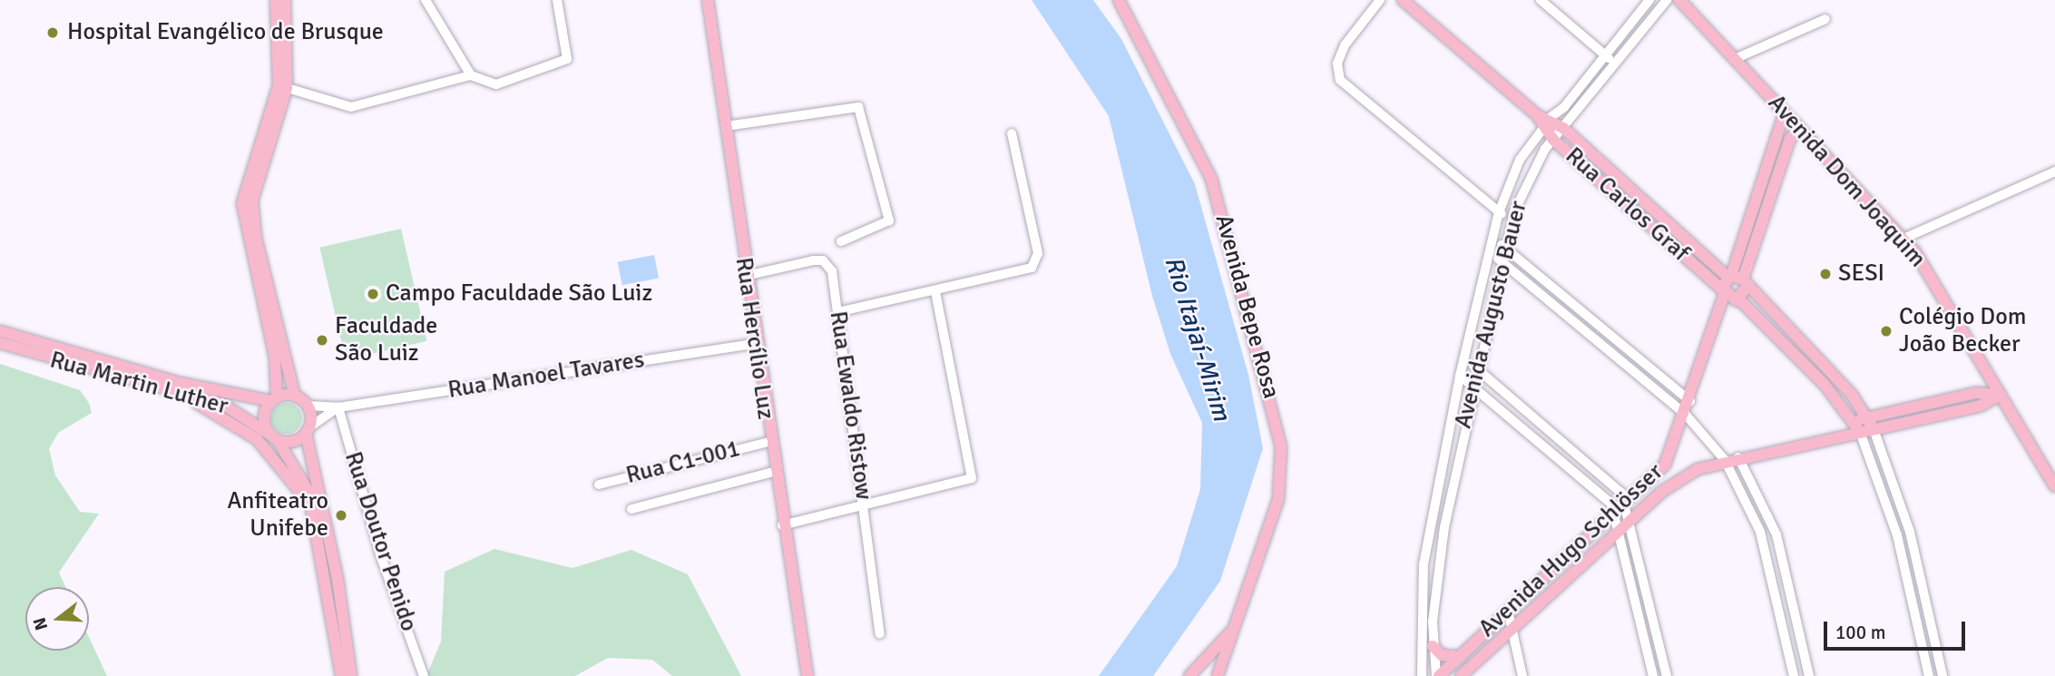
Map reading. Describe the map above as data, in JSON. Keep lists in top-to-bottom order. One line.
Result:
{"streets":{"main road":["Avenida Dom Joaquim","Rua Carlos Graf","Avenida Bepe Rosa","Rua Hercílio Luz","Rua Martin Luther","Avenida Hugo Schlösser"],"street":["Avenida Augusto Bauer","Rua Manoel Tavares","Rua Ewaldo Ristow","Rua C1-001","Rua Doutor Penido"]},"crossings":[["Avenida Dom Joaquim","Avenida Hugo Schlösser"],["Rua Carlos Graf","Avenida Augusto Bauer"],["Rua Carlos Graf","Avenida Hugo Schlösser"],["Avenida Augusto Bauer","Avenida Hugo Schlösser"],["Rua Hercílio Luz","Rua Manoel Tavares"],["Rua Hercílio Luz","Rua Ewaldo Ristow"],["Rua Hercílio Luz","Rua C1-001"],["Rua Manoel Tavares","Rua Martin Luther"],["Rua Manoel Tavares","Rua Doutor Penido"]],"water":["Rio Itajaí-Mirim"],"places":["Hospital Evangélico de Brusque","SESI","Campo Faculdade São Luiz","Colégio Dom João Becker","Faculdade São Luiz","Anfiteatro Unifebe"],"scale_bar":"100 m","north":"left"}
